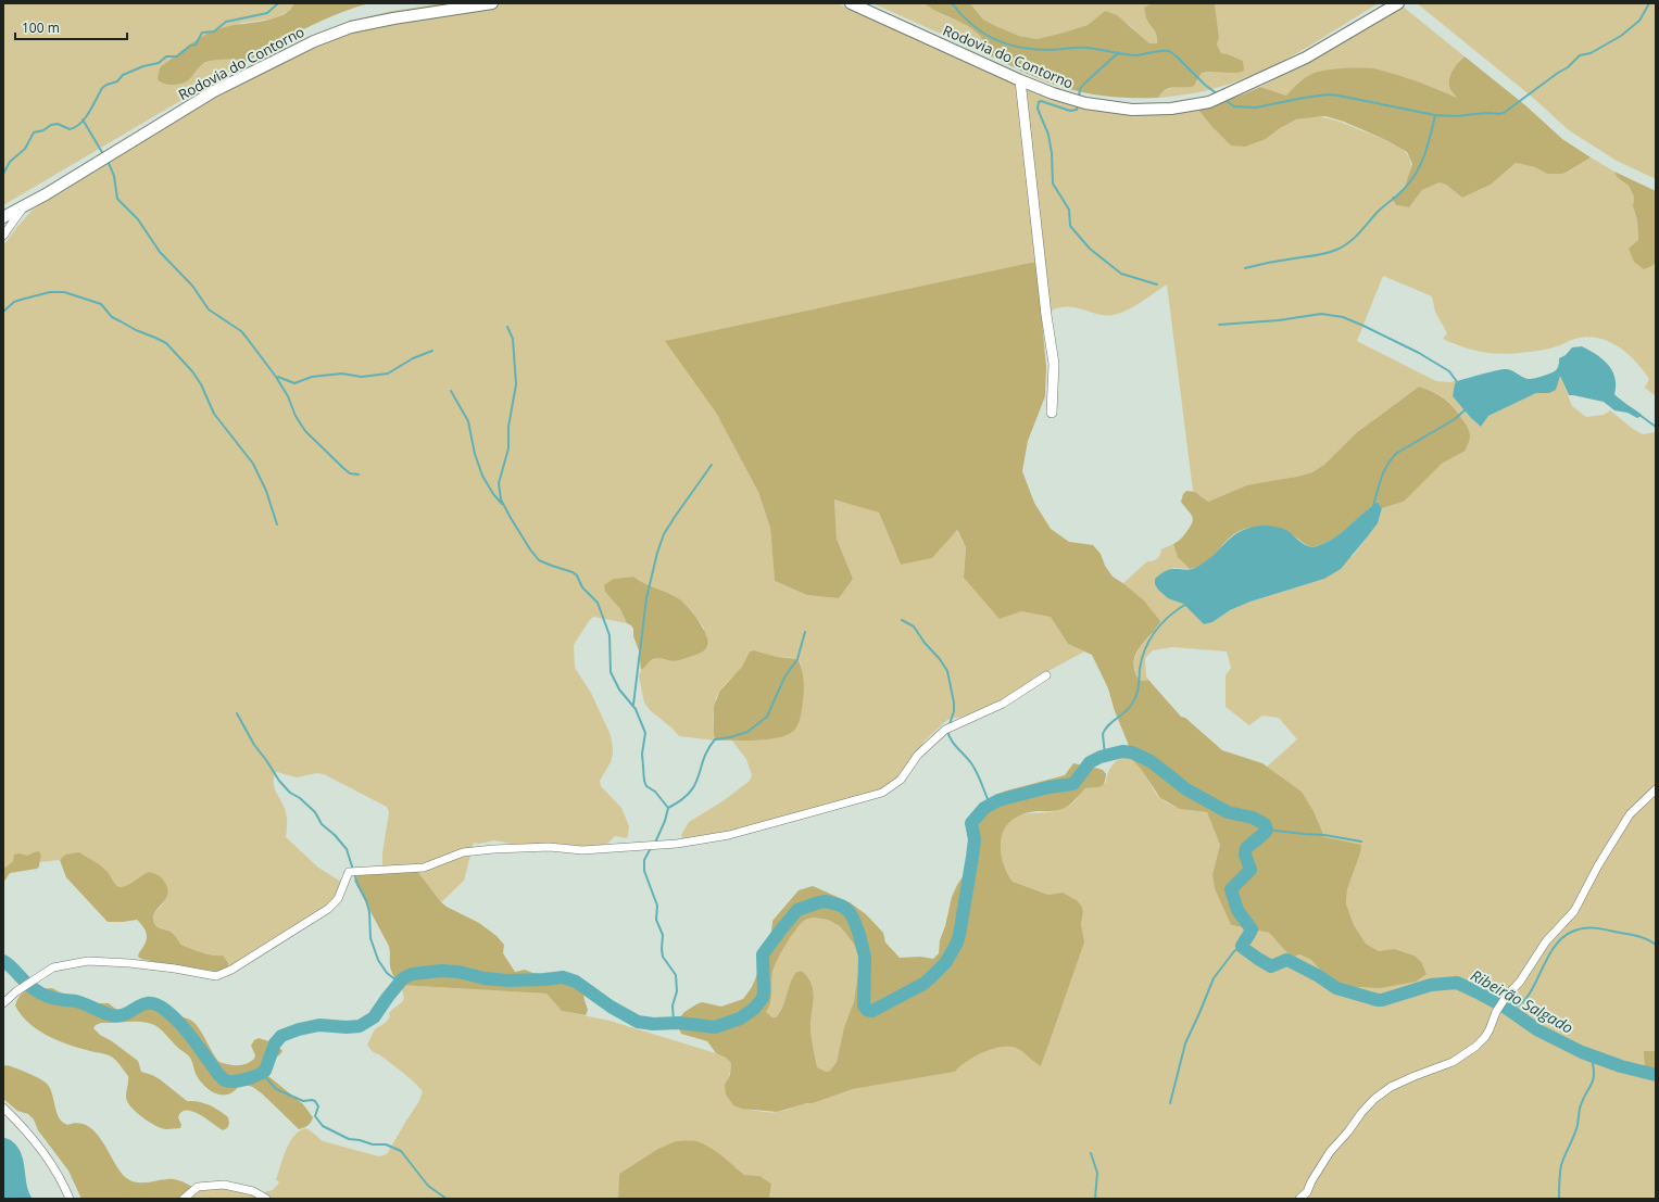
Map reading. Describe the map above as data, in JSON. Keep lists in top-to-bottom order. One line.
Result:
{"streets":{"main road":["Rodovia do Contorno"]},"water":["Ribeirão Salgado"],"scale_bar":"100 m"}
